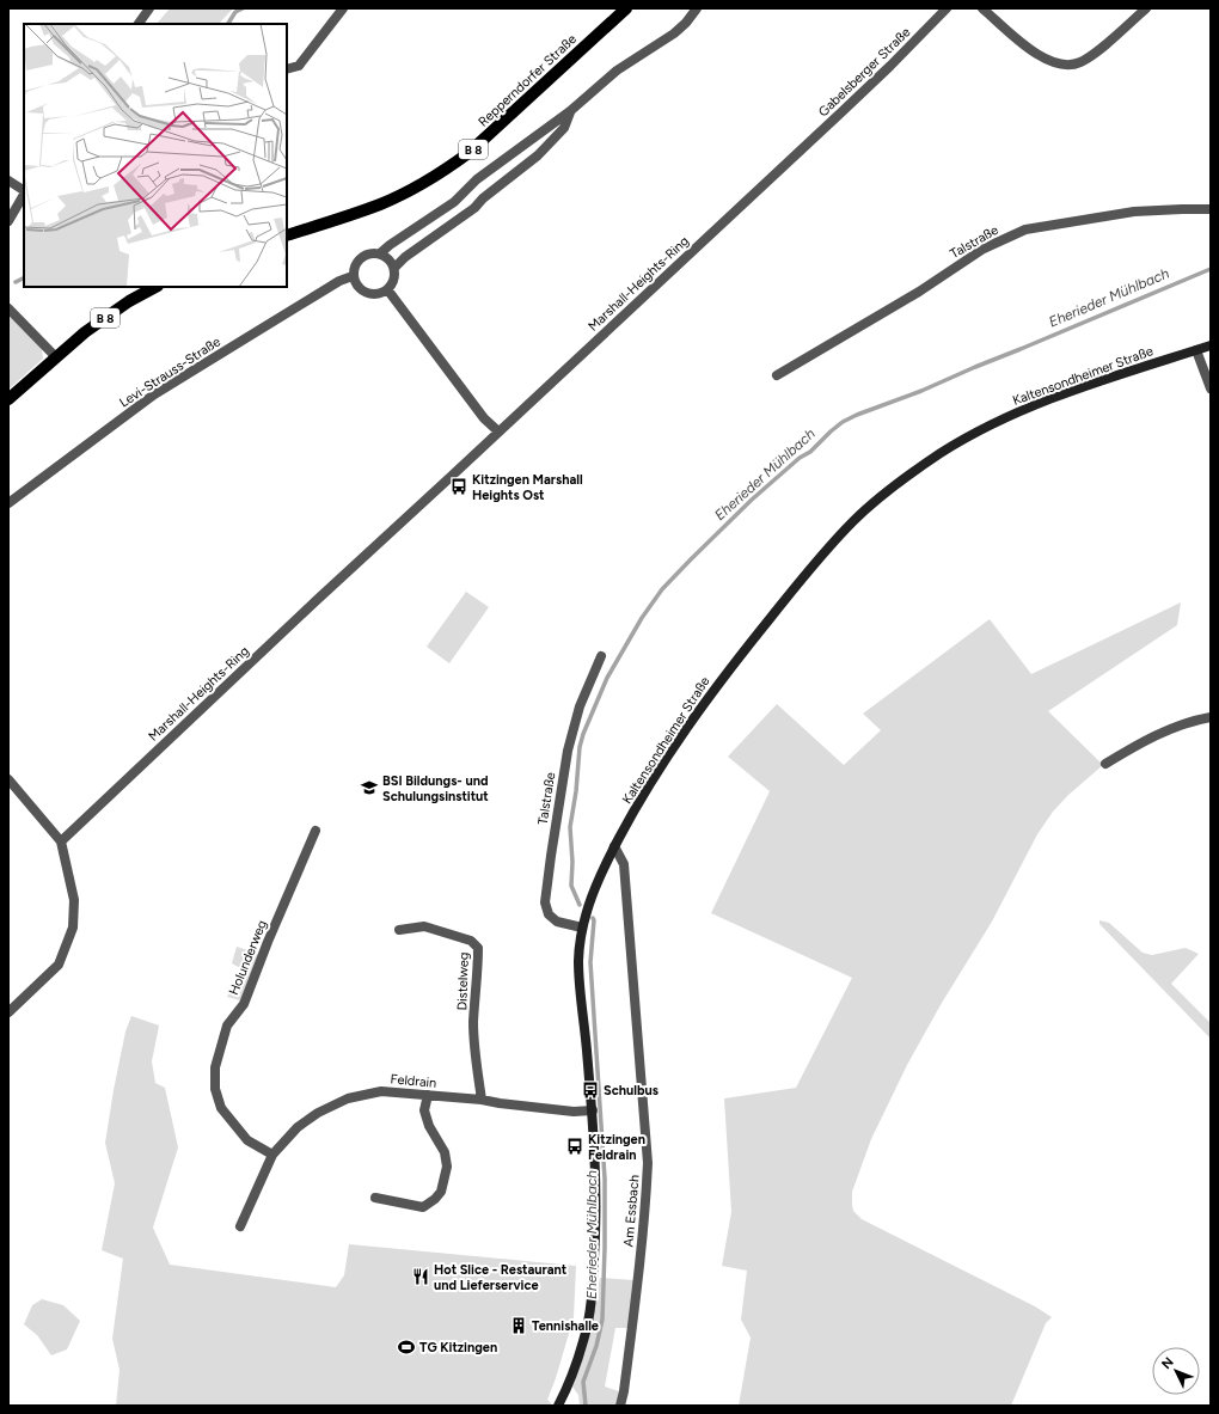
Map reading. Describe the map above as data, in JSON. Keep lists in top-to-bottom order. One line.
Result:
{"streets":{"main road":["Repperndorfer Straße","B 8","Kaltensondheimer Straße"],"street":["Gabelsberger Straße","Talstraße","Marshall-Heights-Ring","Levi-Strauss-Straße","Holunderweg","Distelweg","Feldrain","Am Essbach"]},"crossings":[["Gabelsberger Straße","Marshall-Heights-Ring"],["Talstraße","Kaltensondheimer Straße"],["Kaltensondheimer Straße","Feldrain"],["Kaltensondheimer Straße","Am Essbach"],["Holunderweg","Feldrain"],["Distelweg","Feldrain"]],"water":["Eherieder Mühlbach"],"places":{"bus stop":["Kitzingen Marshall Heights Ost","Schulbus","Kitzingen Feldrain"],"school or university":["BSI Bildungs- und Schulungsinstitut"],"restaurant":["Hot Slice - Restaurant und Lieferservice"],"building":["Tennishalle"],"sports":["TG Kitzingen"]},"north":"top left"}
